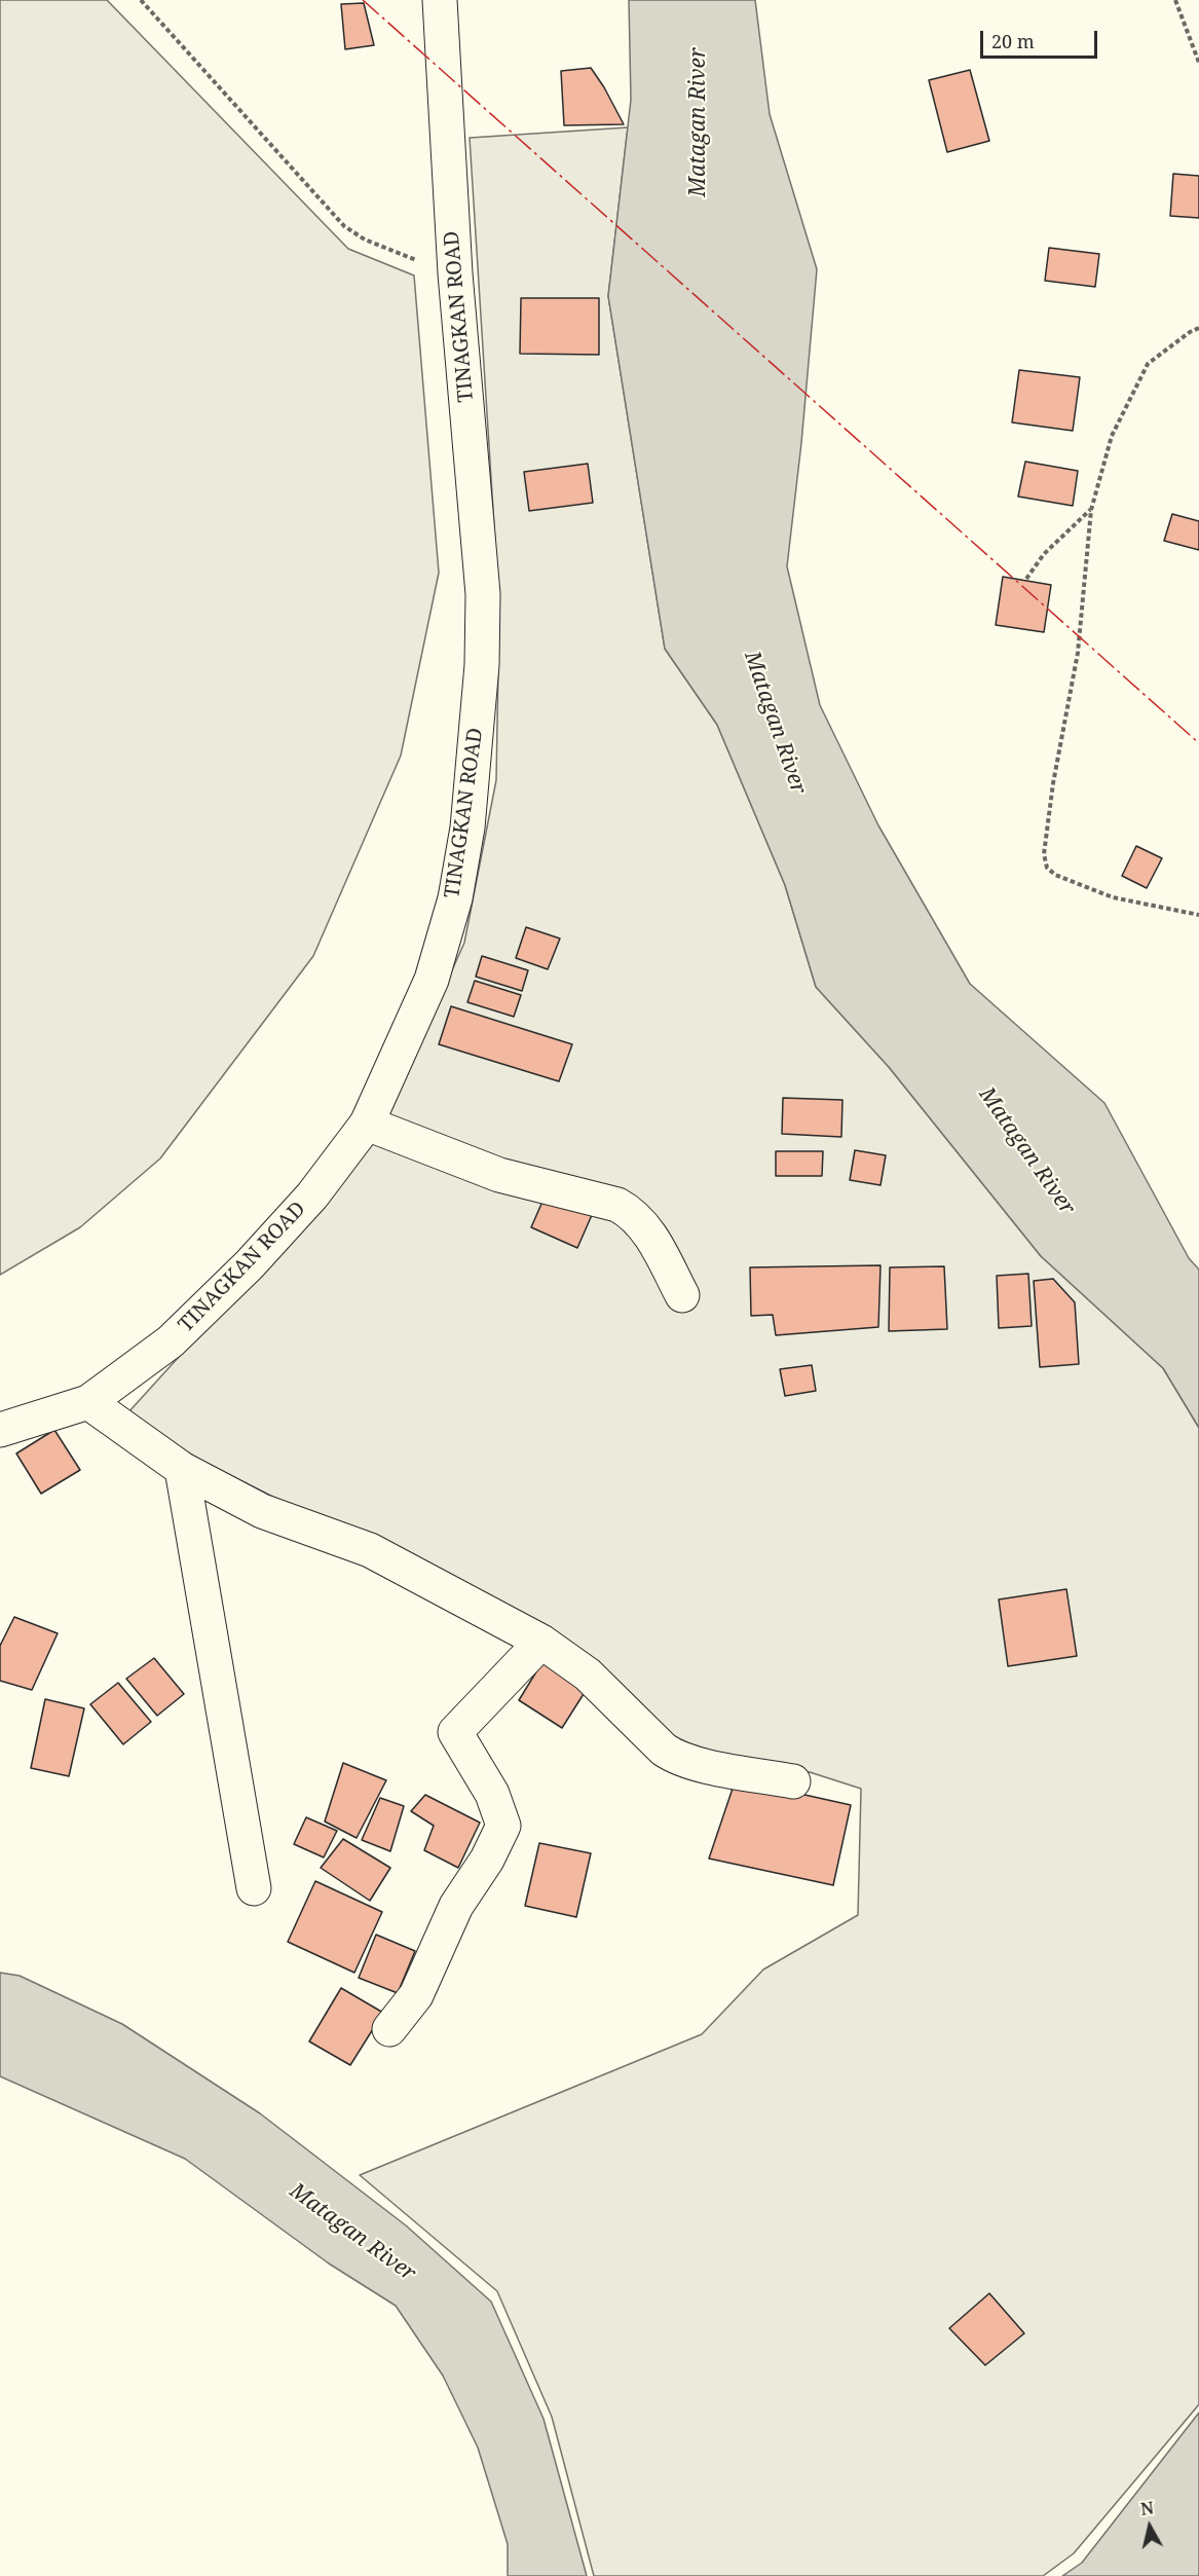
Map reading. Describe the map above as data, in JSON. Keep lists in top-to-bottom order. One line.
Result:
{"streets":{"street":["TINAGKAN ROAD"]},"water":["Matagan River"],"scale_bar":"20 m","north":"top"}
